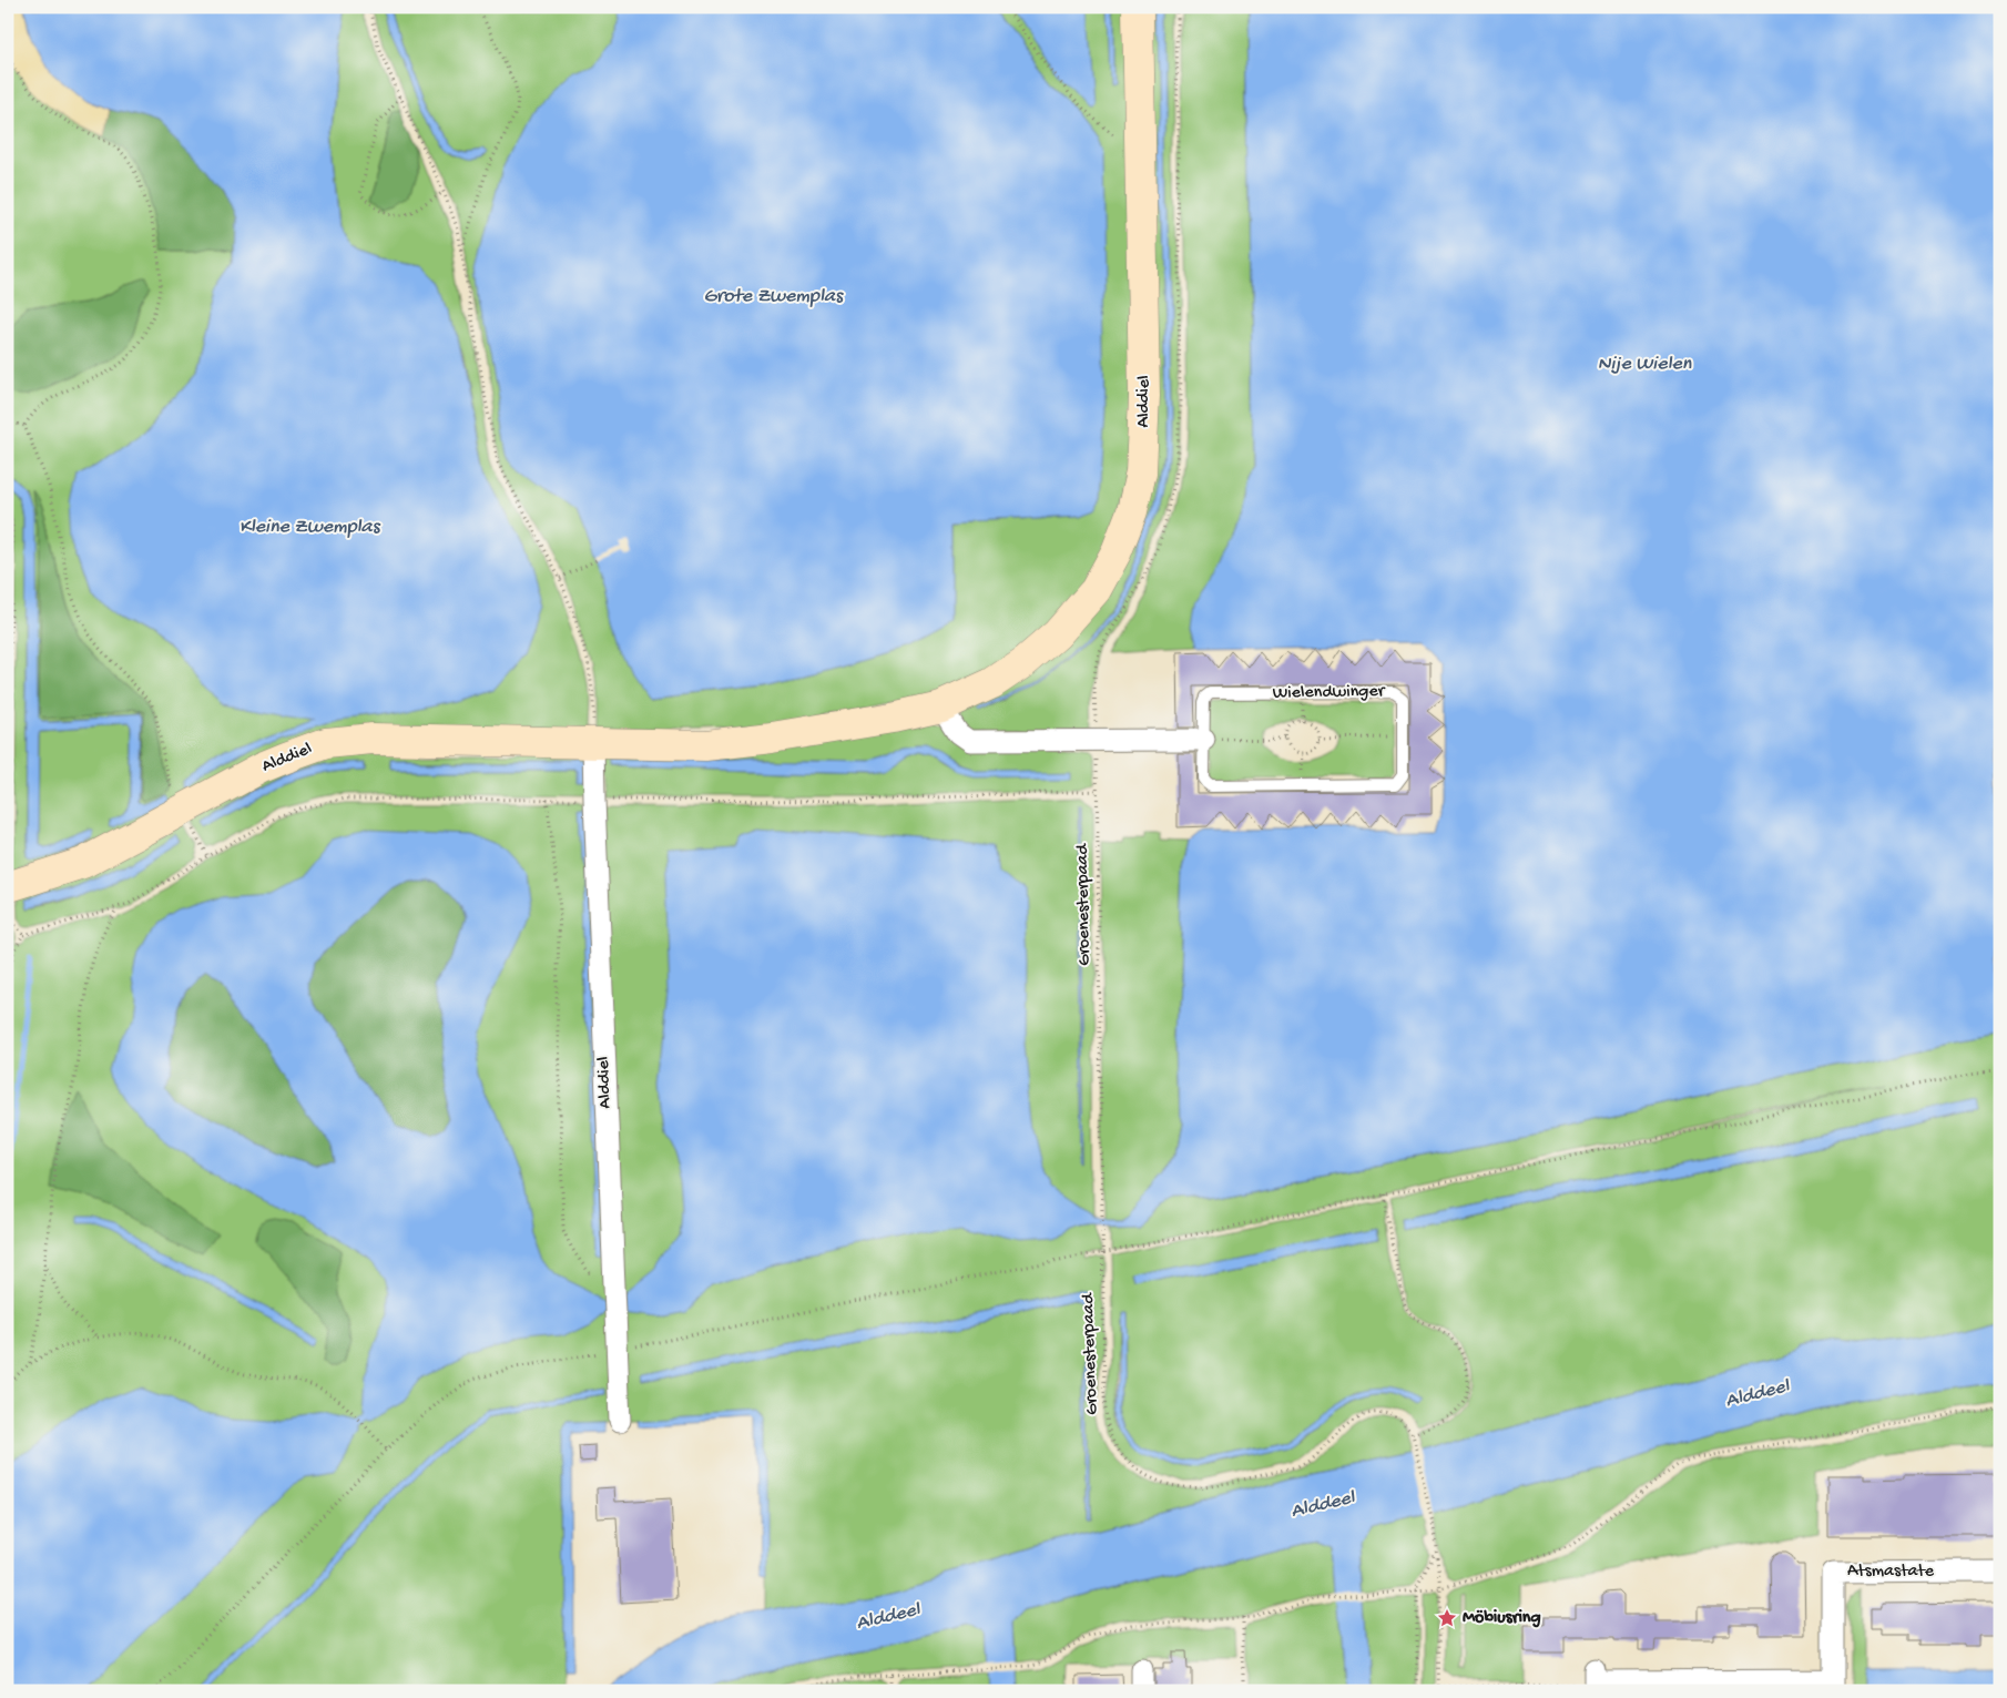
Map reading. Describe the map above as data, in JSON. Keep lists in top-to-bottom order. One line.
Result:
{"streets":{"street":["Alddiel","Atsmastate"],"lane":["Wielendwinger"],"path":["Groenesterpaad"]},"crossings":[["Alddiel","Groenesterpaad"]],"water":["Grote Zwemplas","Nije Wielen","Kleine Zwemplas","Alddeel"],"places":{"place":["Möbiusring"]}}
